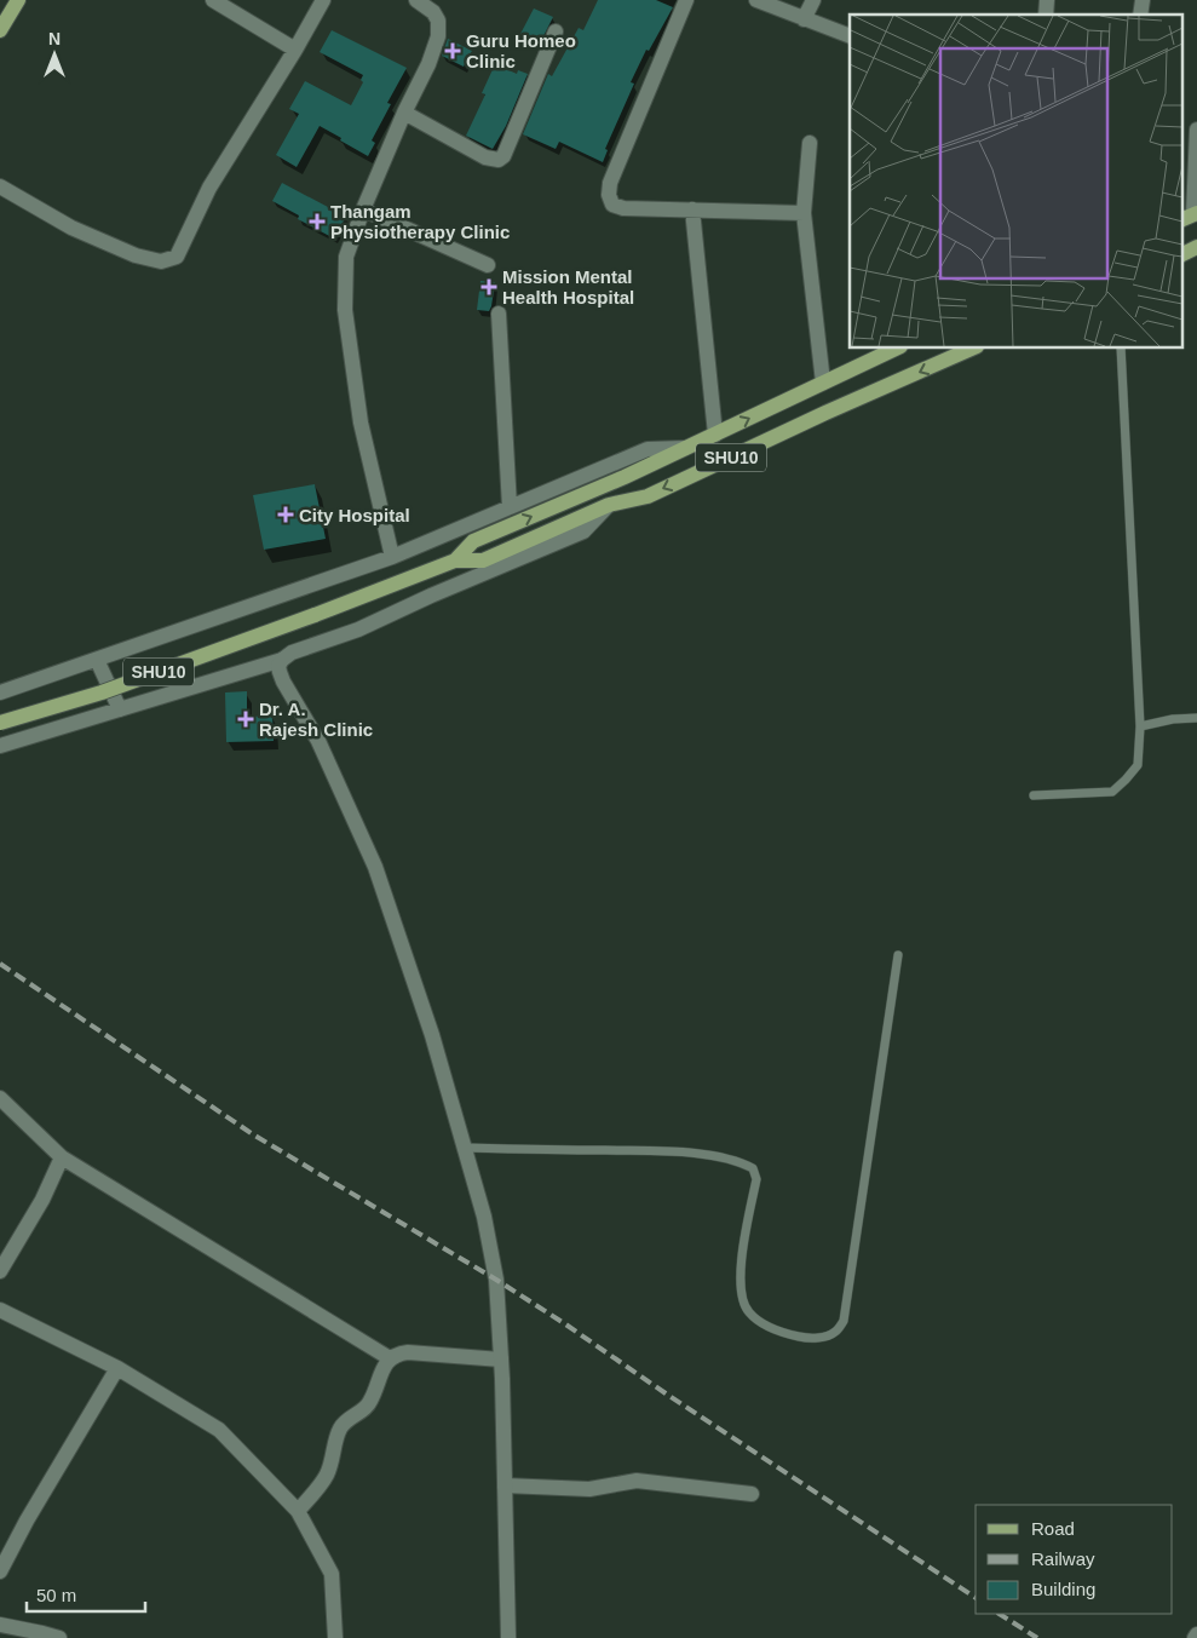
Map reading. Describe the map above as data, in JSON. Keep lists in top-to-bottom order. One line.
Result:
{"streets":{"main road":["SHU10"]},"places":{"health":["Guru Homeo Clinic","Thangam Physiotherapy Clinic","Mission Mental Health Hospital","City Hospital","Dr. A. Rajesh Clinic"]},"legend":["Road","Railway","Building"],"scale_bar":"50 m","north":"top"}
